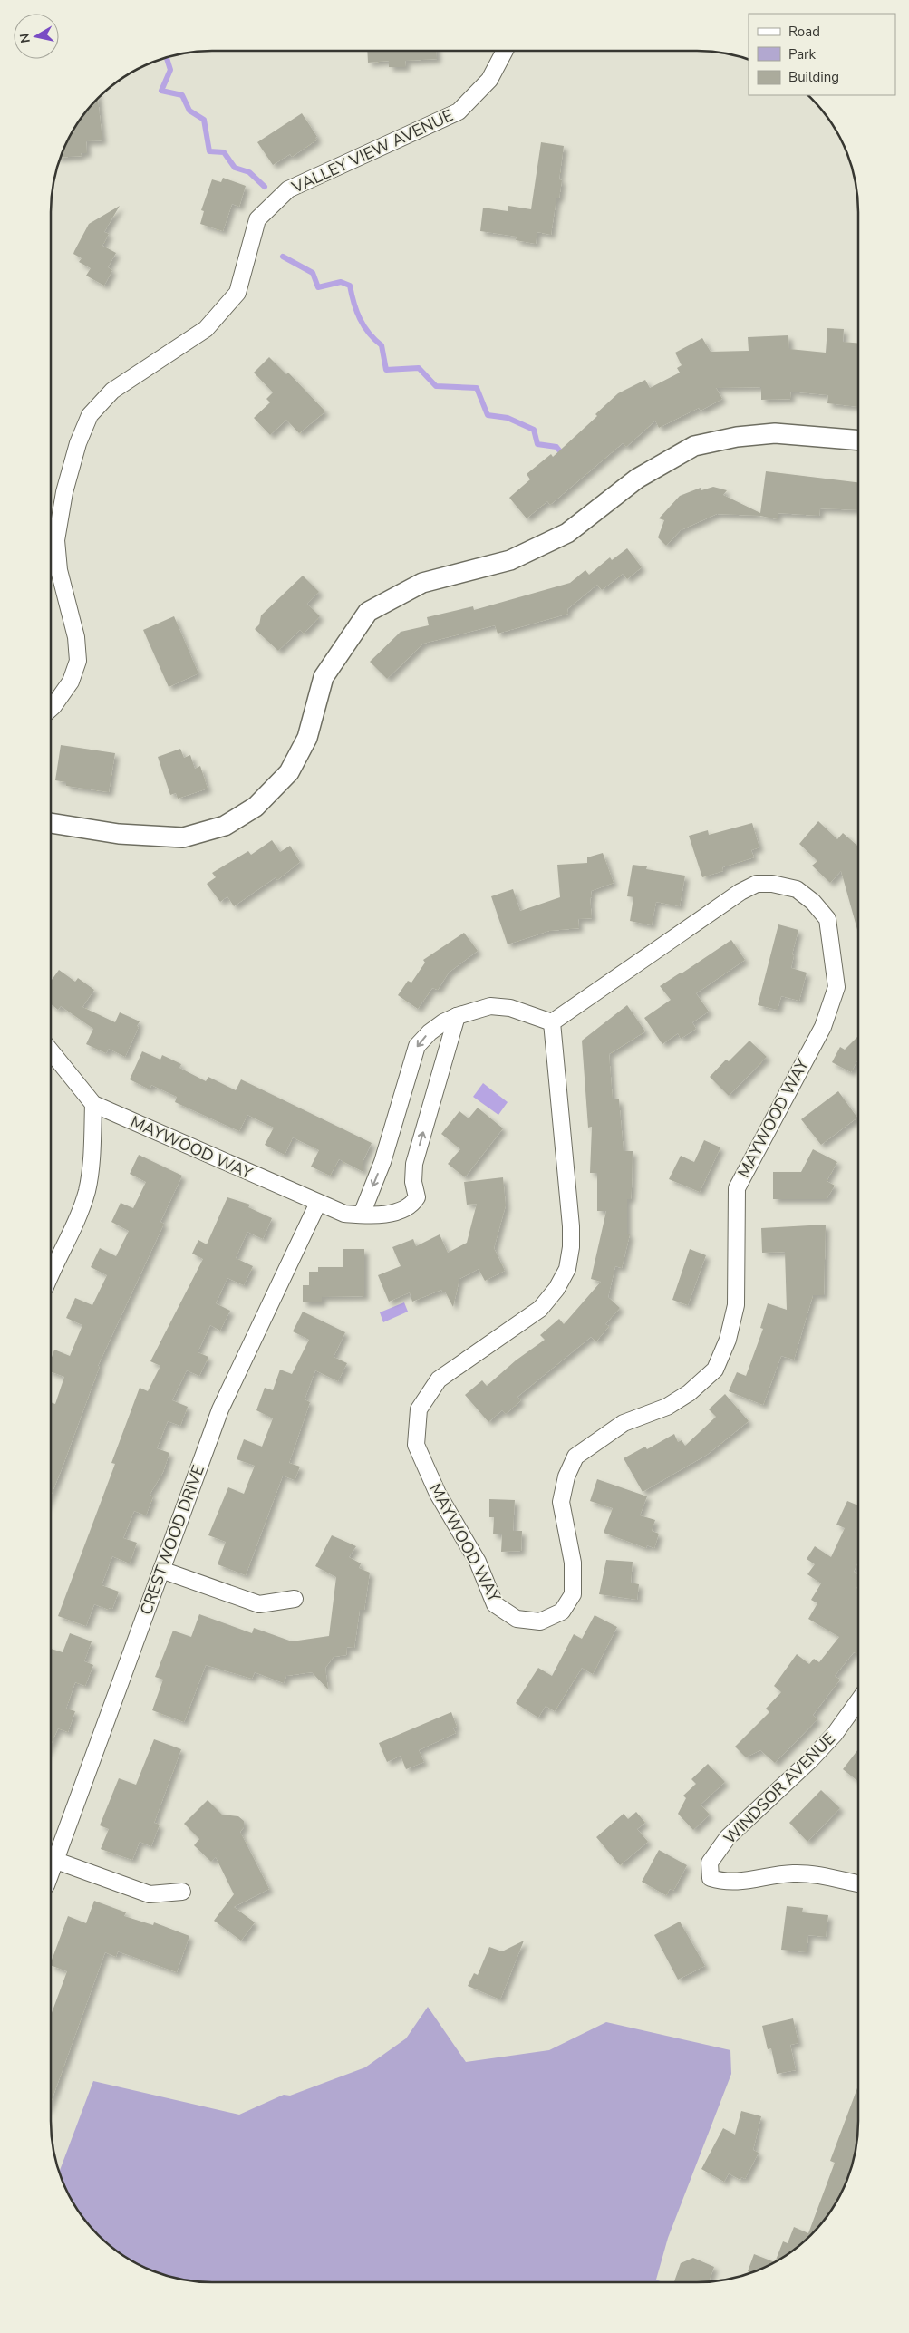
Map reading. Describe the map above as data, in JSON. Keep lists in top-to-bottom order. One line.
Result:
{"streets":{"street":["VALLEY VIEW AVENUE","MAYWOOD WAY","CRESTWOOD DRIVE","WINDSOR AVENUE"]},"crossings":[["MAYWOOD WAY","CRESTWOOD DRIVE"]],"legend":["Road","Park","Building"],"north":"left"}
